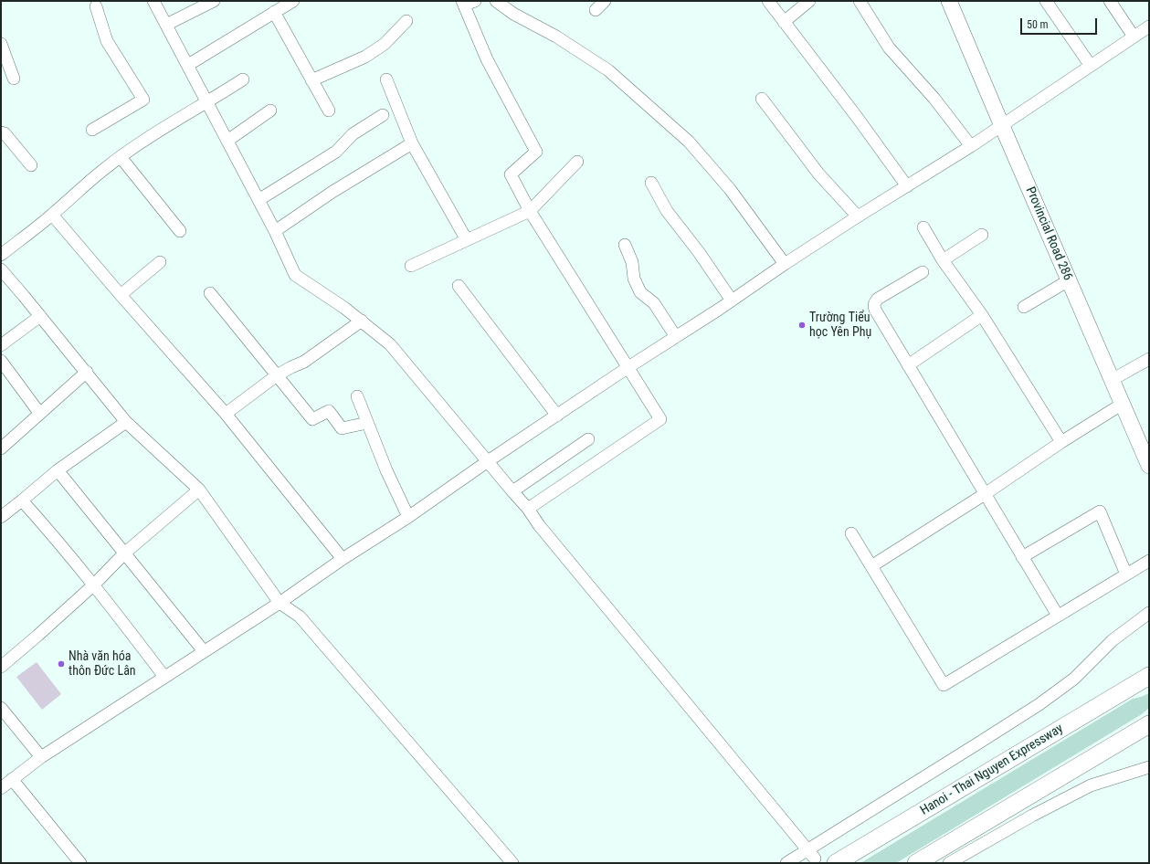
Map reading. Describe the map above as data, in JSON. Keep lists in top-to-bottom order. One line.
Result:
{"streets":{"highway":["Hanoi - Thai Nguyen Expressway"],"main road":["Provincial Road 286"]},"places":["Trường Tiểu học Yên Phụ","Nhà văn hóa thôn Đức Lân"],"scale_bar":"50 m"}
